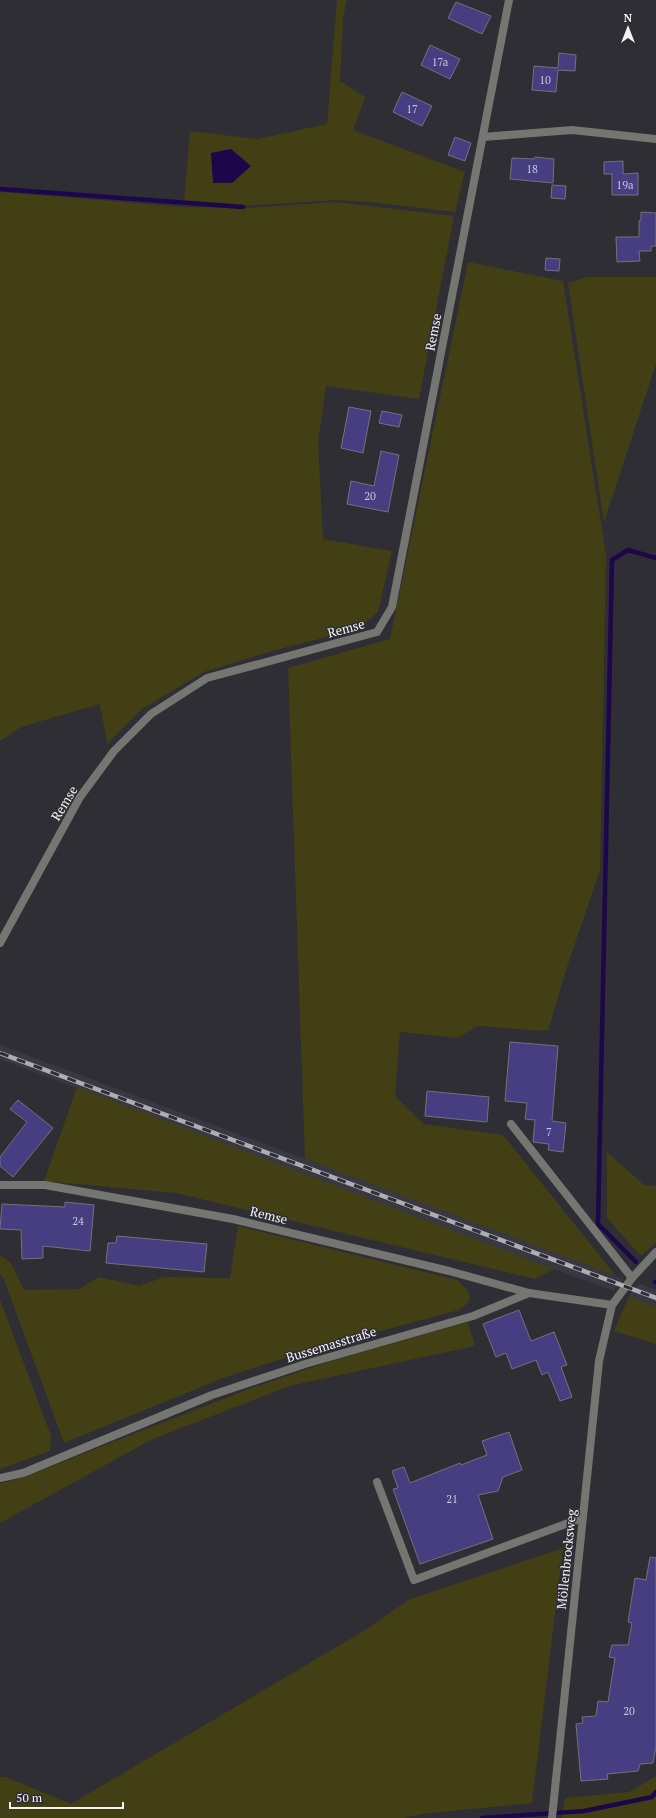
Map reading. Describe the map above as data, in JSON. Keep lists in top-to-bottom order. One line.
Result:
{"streets":{"street":["Remse","Bussemasstraße","Möllenbrocksweg"]},"crossings":[["Remse","Bussemasstraße"]],"house_numbers":["17a","10","17","18","19a","20","7","24","21","20"],"scale_bar":"50 m","north":"top"}
